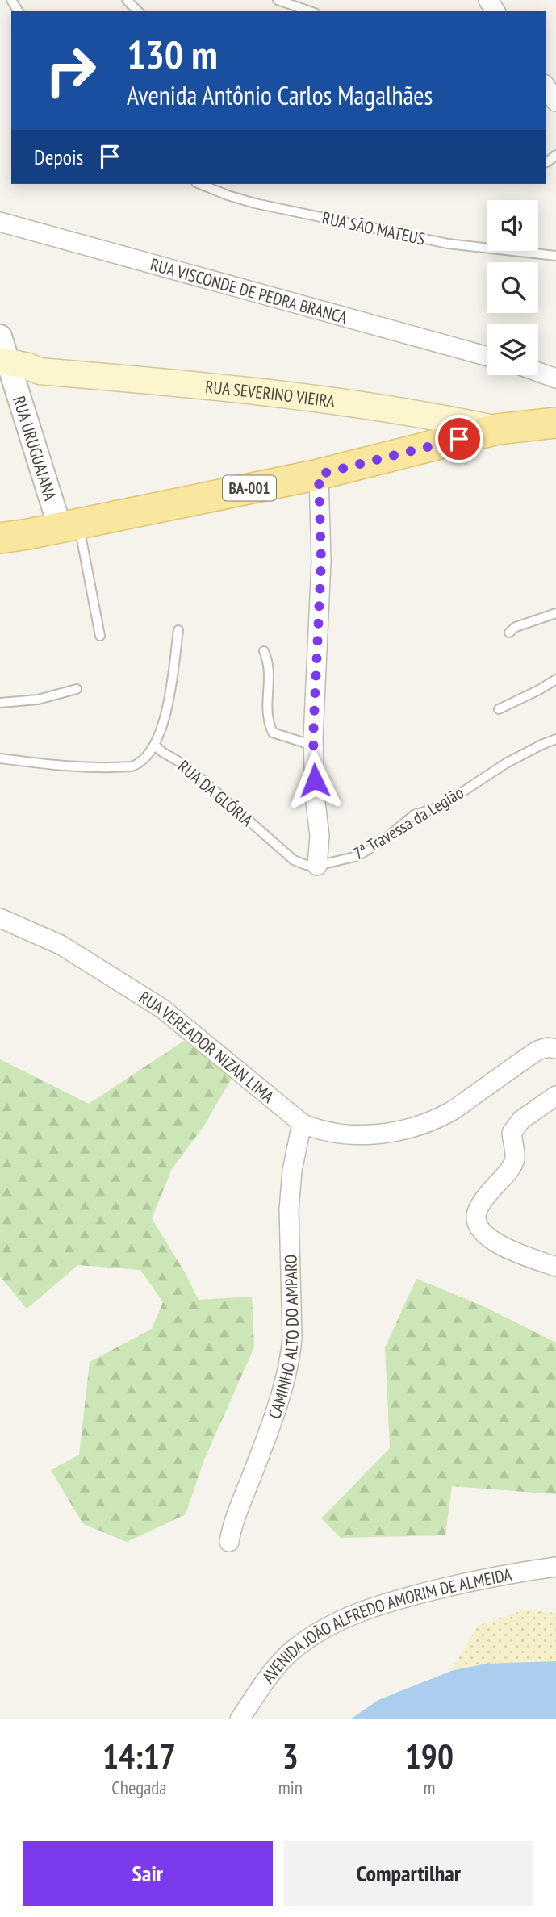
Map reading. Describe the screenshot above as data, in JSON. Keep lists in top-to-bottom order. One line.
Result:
{"streets":{"main road":["RUA SEVERINO VIEIRA","BA-001"],"street":["RUA VISCONDE DE PEDRA BRANCA","RUA URUGUAIANA","RUA VEREADOR NIZAN LIMA","CAMINHO ALTO DO AMPARO","AVENIDA JOÃO ALFREDO AMORIM DE ALMEIDA"],"lane":["RUA SÃO MATEUS","RUA DA GLÓRIA","7ª Travessa da Legião"]},"crossings":[["RUA SEVERINO VIEIRA","RUA URUGUAIANA"],["RUA SEVERINO VIEIRA","BA-001"],["RUA URUGUAIANA","BA-001"],["RUA DA GLÓRIA","7ª Travessa da Legião"],["RUA VEREADOR NIZAN LIMA","CAMINHO ALTO DO AMPARO"]],"page":{"turn":["130 m","Avenida Antônio Carlos Magalhães"],"then":"Depois","eta":["14:17","Chegada","3","min","190","m"],"buttons":["Sair","Compartilhar"]}}
